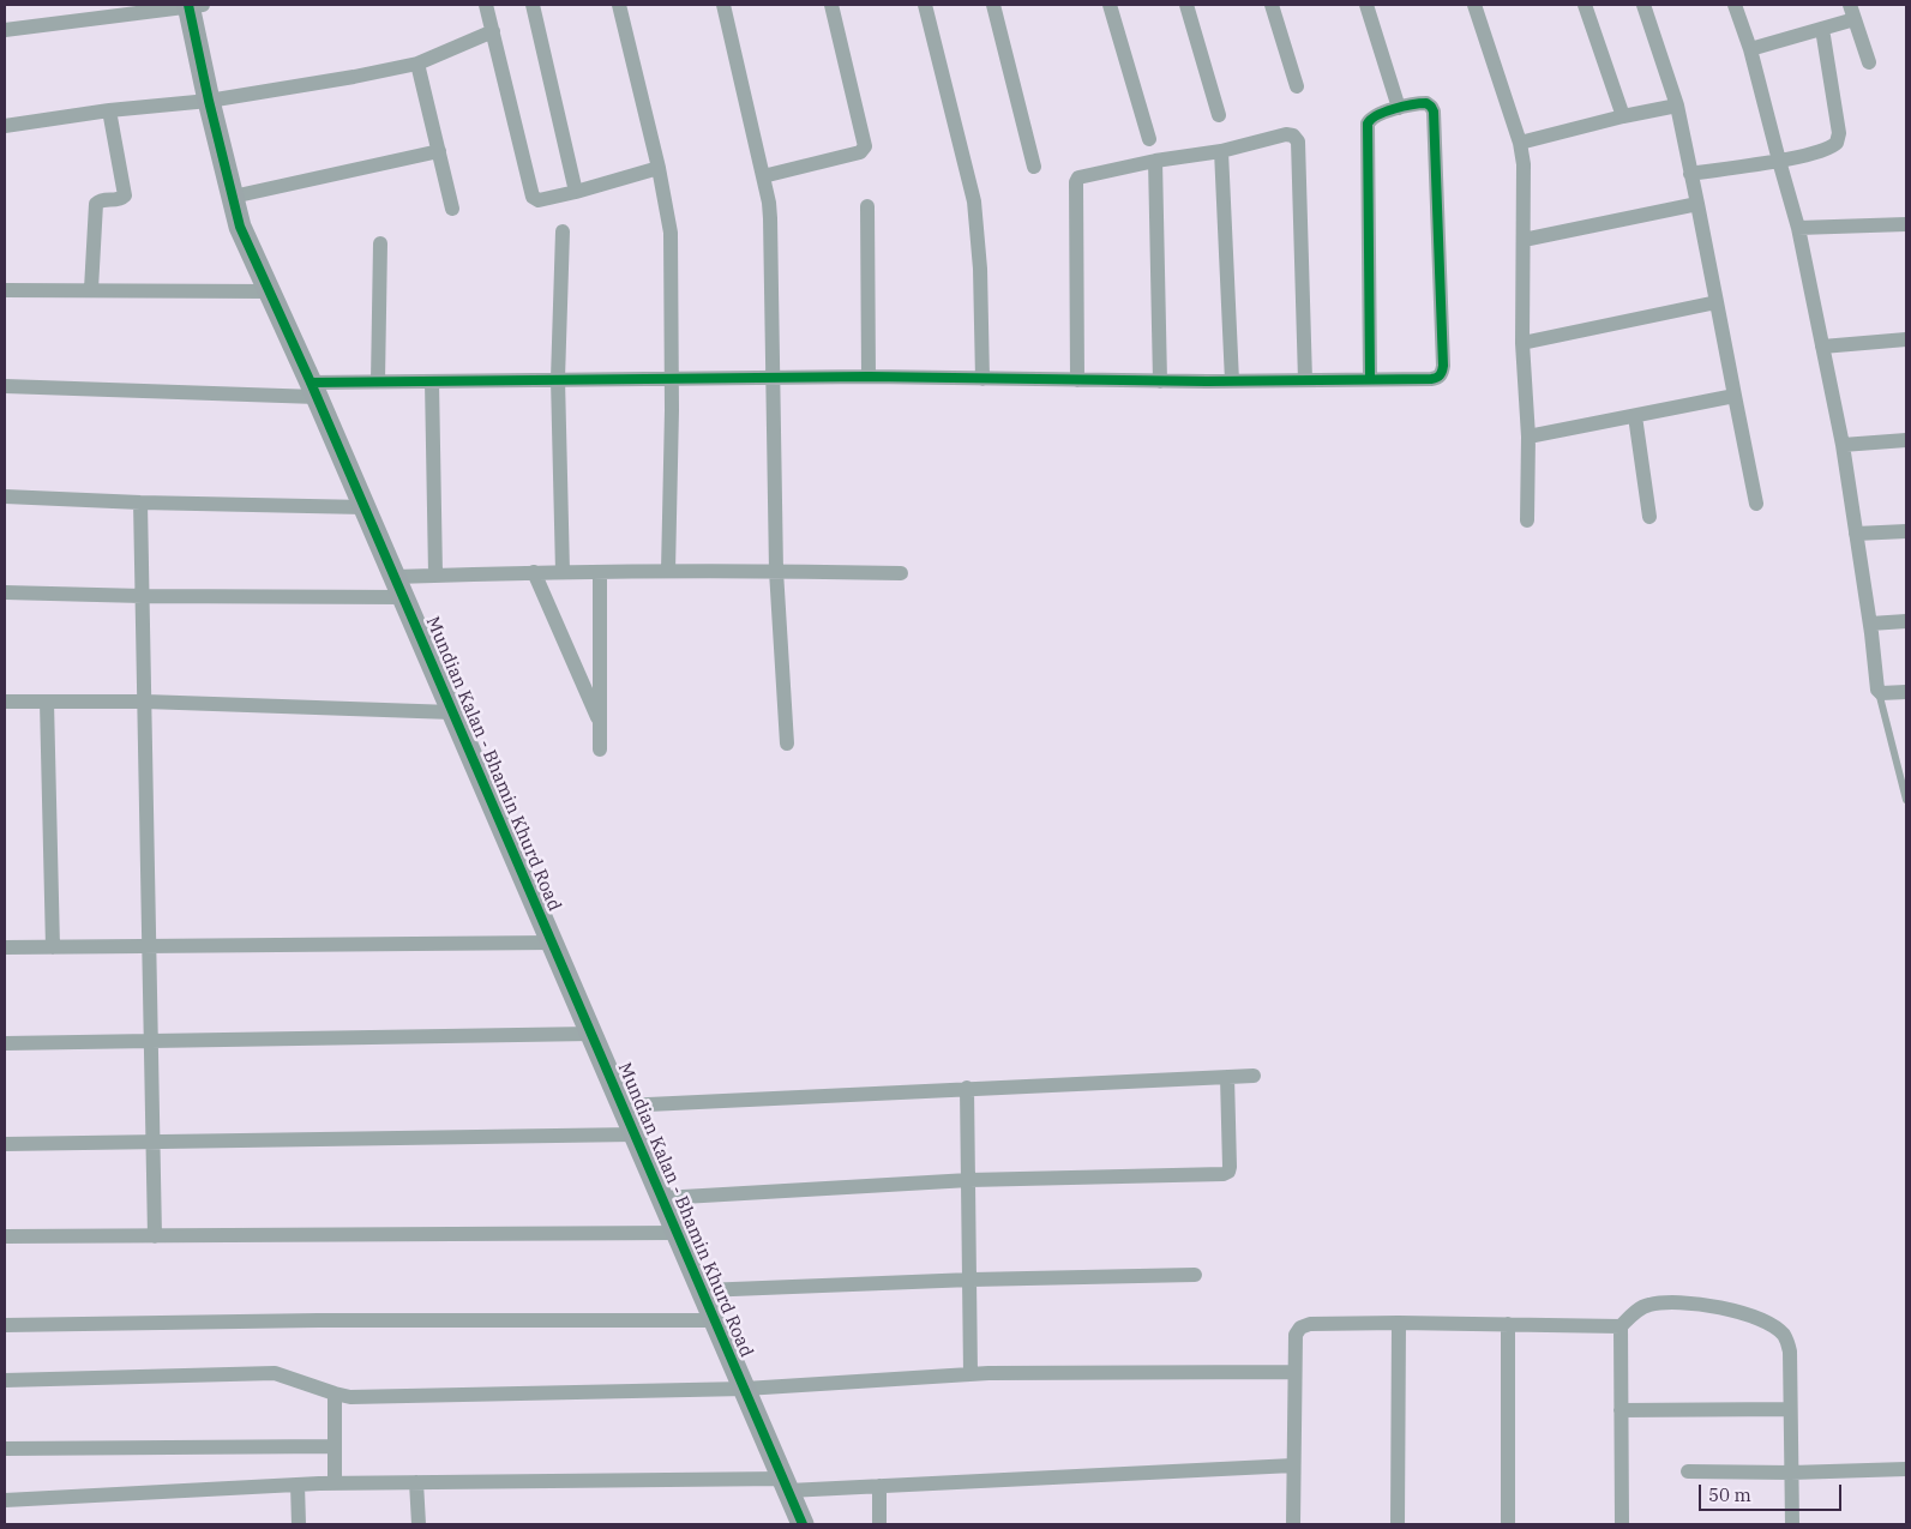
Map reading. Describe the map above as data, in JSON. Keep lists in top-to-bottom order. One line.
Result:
{"streets":{"street":["Mundian Kalan - Bhamin Khurd Road"]},"scale_bar":"50 m"}
